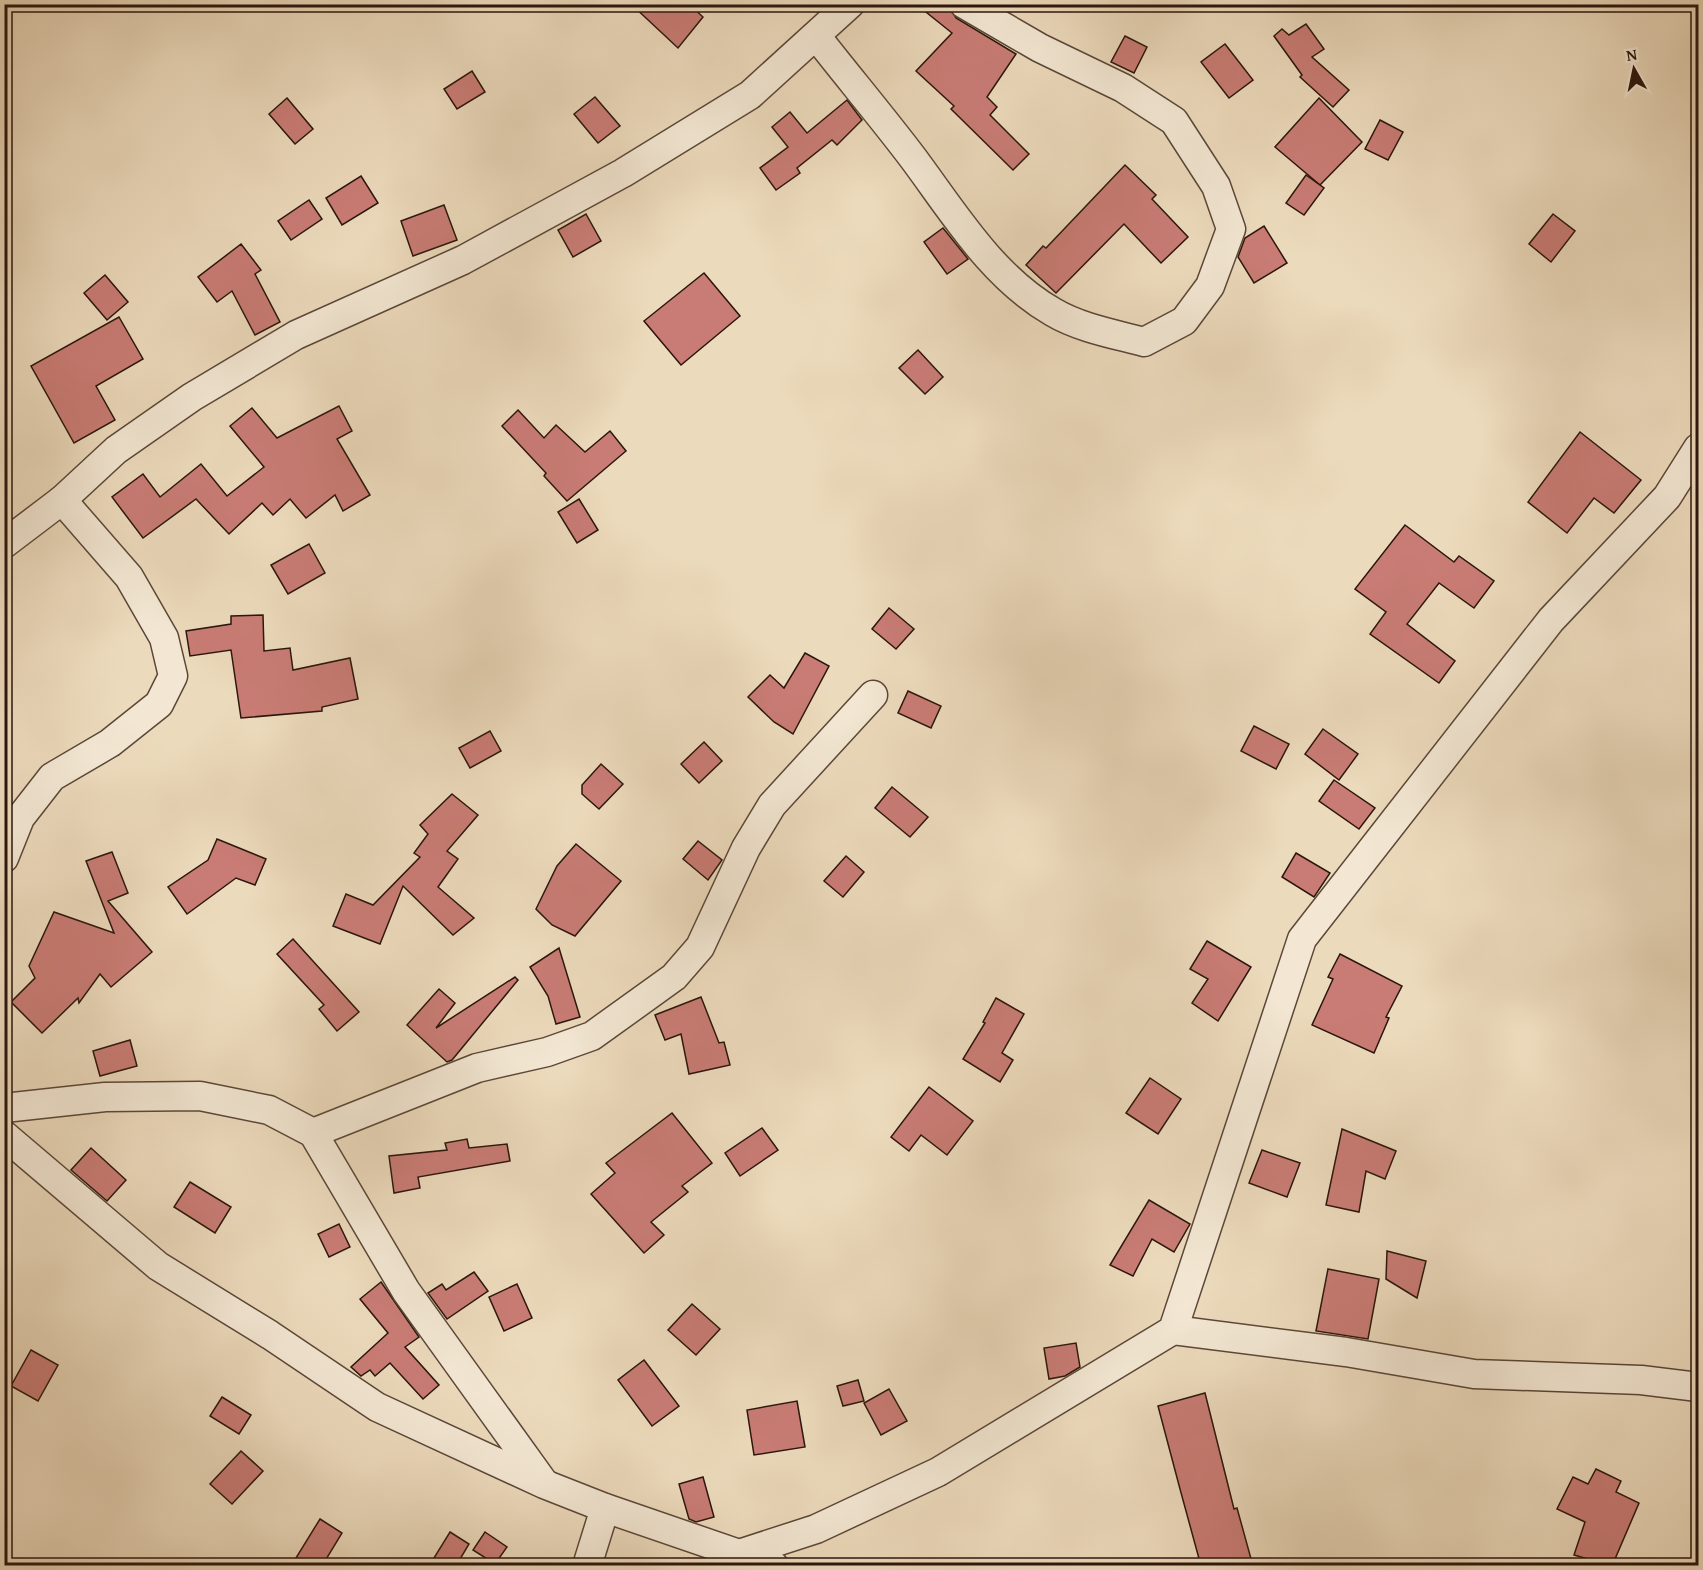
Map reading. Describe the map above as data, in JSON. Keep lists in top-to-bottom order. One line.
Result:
{"north":"top"}
